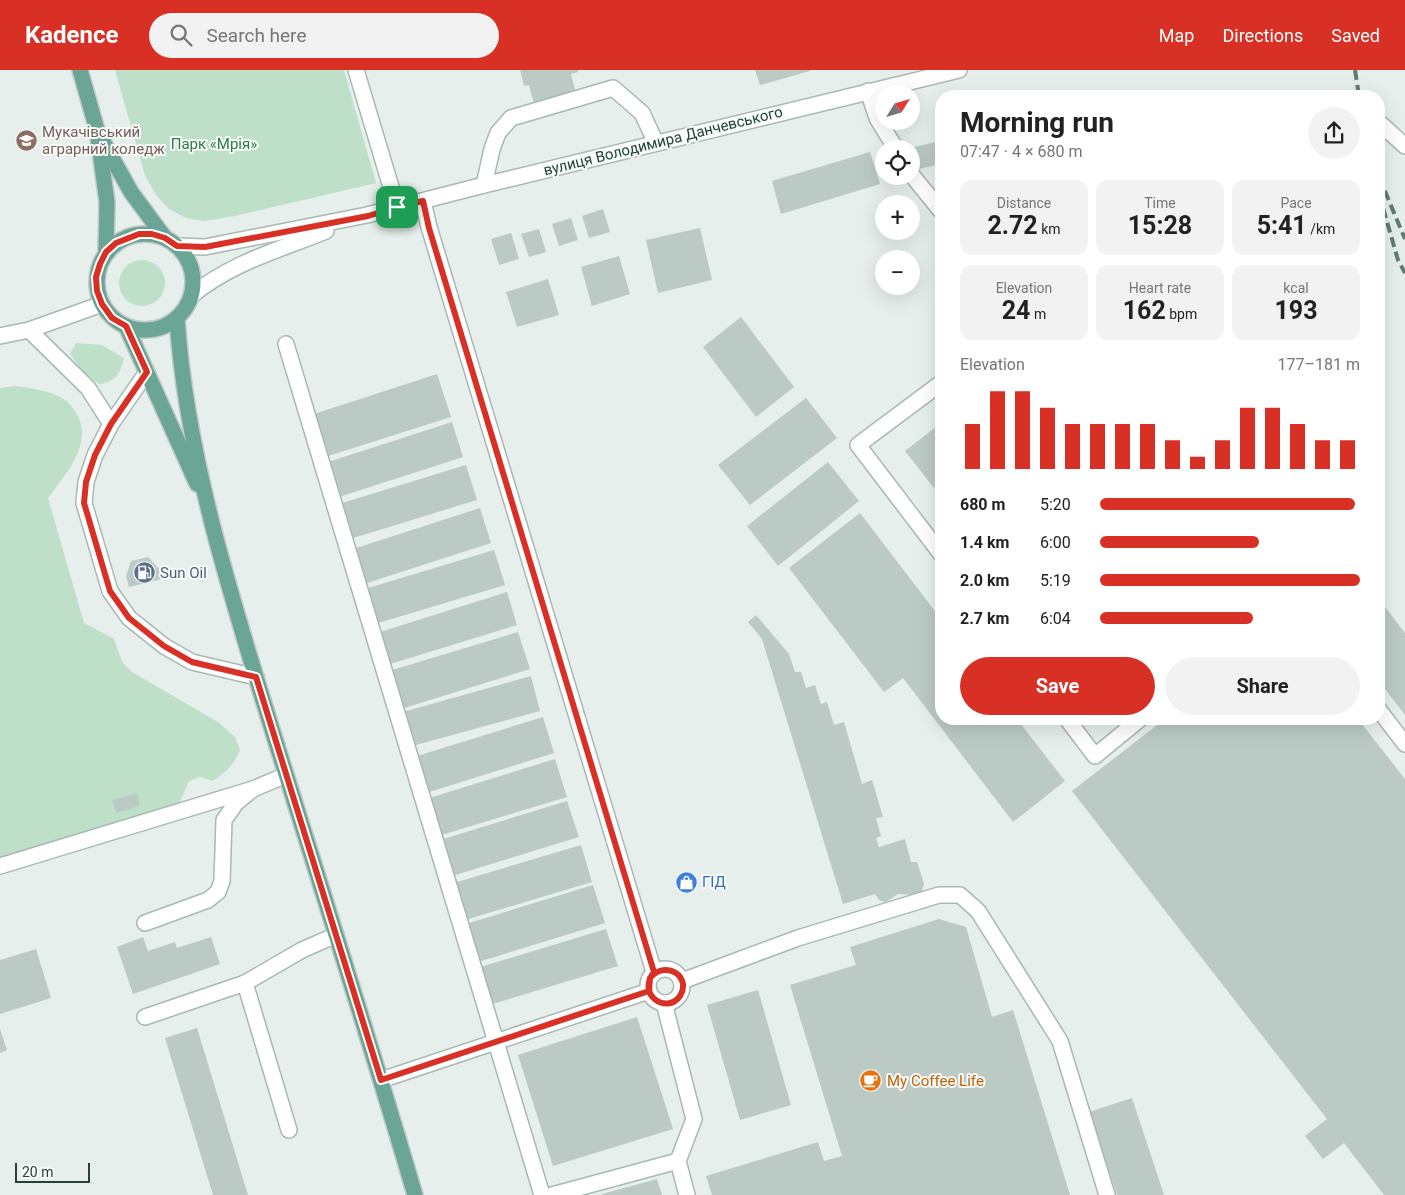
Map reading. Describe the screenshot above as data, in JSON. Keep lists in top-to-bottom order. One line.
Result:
{"streets":{"street":["вулиця Володимира Данчевського"]},"parks":["Парк «Мрія»"],"places":{"school or university":["Мукачівський аграрний коледж"],"fuel station":["Sun Oil"],"shop":["ГІД"],"cafe":["My Coffee Life"]},"scale_bar":"20 m","north":"top right","page":{"header":"Kadence","search":"Search here","nav":["Map","Directions","Saved"],"map_buttons":["+","−"],"heading":["Morning run","07:47 · 4 × 680 m"],"stats":[["Distance","2.72 km"],["Time","15:28"],["Pace","5:41 /km"],["Elevation","24 m"],["Heart rate","162 bpm"],["kcal","193"]],"chart":["Elevation","177–181 m"],"list":[{"name":"680 m","note":"5:20"},{"name":"1.4 km","note":"6:00"},{"name":"2.0 km","note":"5:19"},{"name":"2.7 km","note":"6:04"}],"buttons":["Save","Share"],"scale":"20 m"}}
